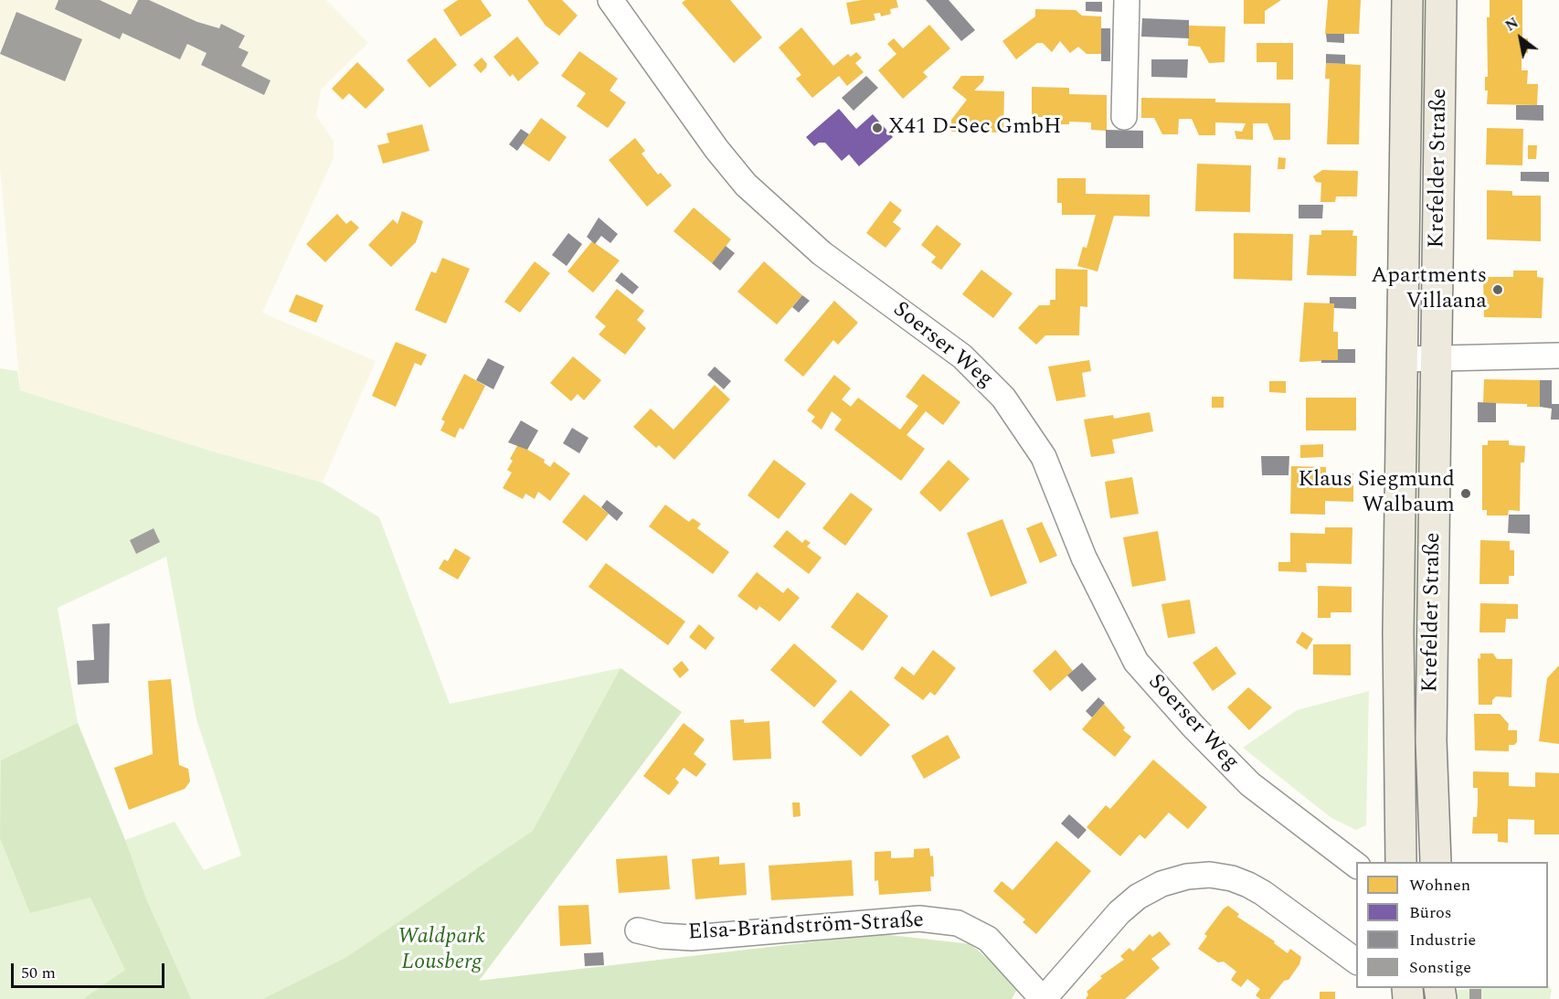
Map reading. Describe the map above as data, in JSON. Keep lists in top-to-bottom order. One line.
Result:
{"streets":{"main road":["Krefelder Straße"],"street":["Soerser Weg","Elsa-Brändström-Straße"]},"parks":["Waldpark Lousberg"],"places":["X41 D-Sec GmbH","Apartments Villaana","Klaus Siegmund Walbaum"],"legend":["Wohnen","Büros","Industrie","Sonstige"],"scale_bar":"50 m","north":"top left"}
